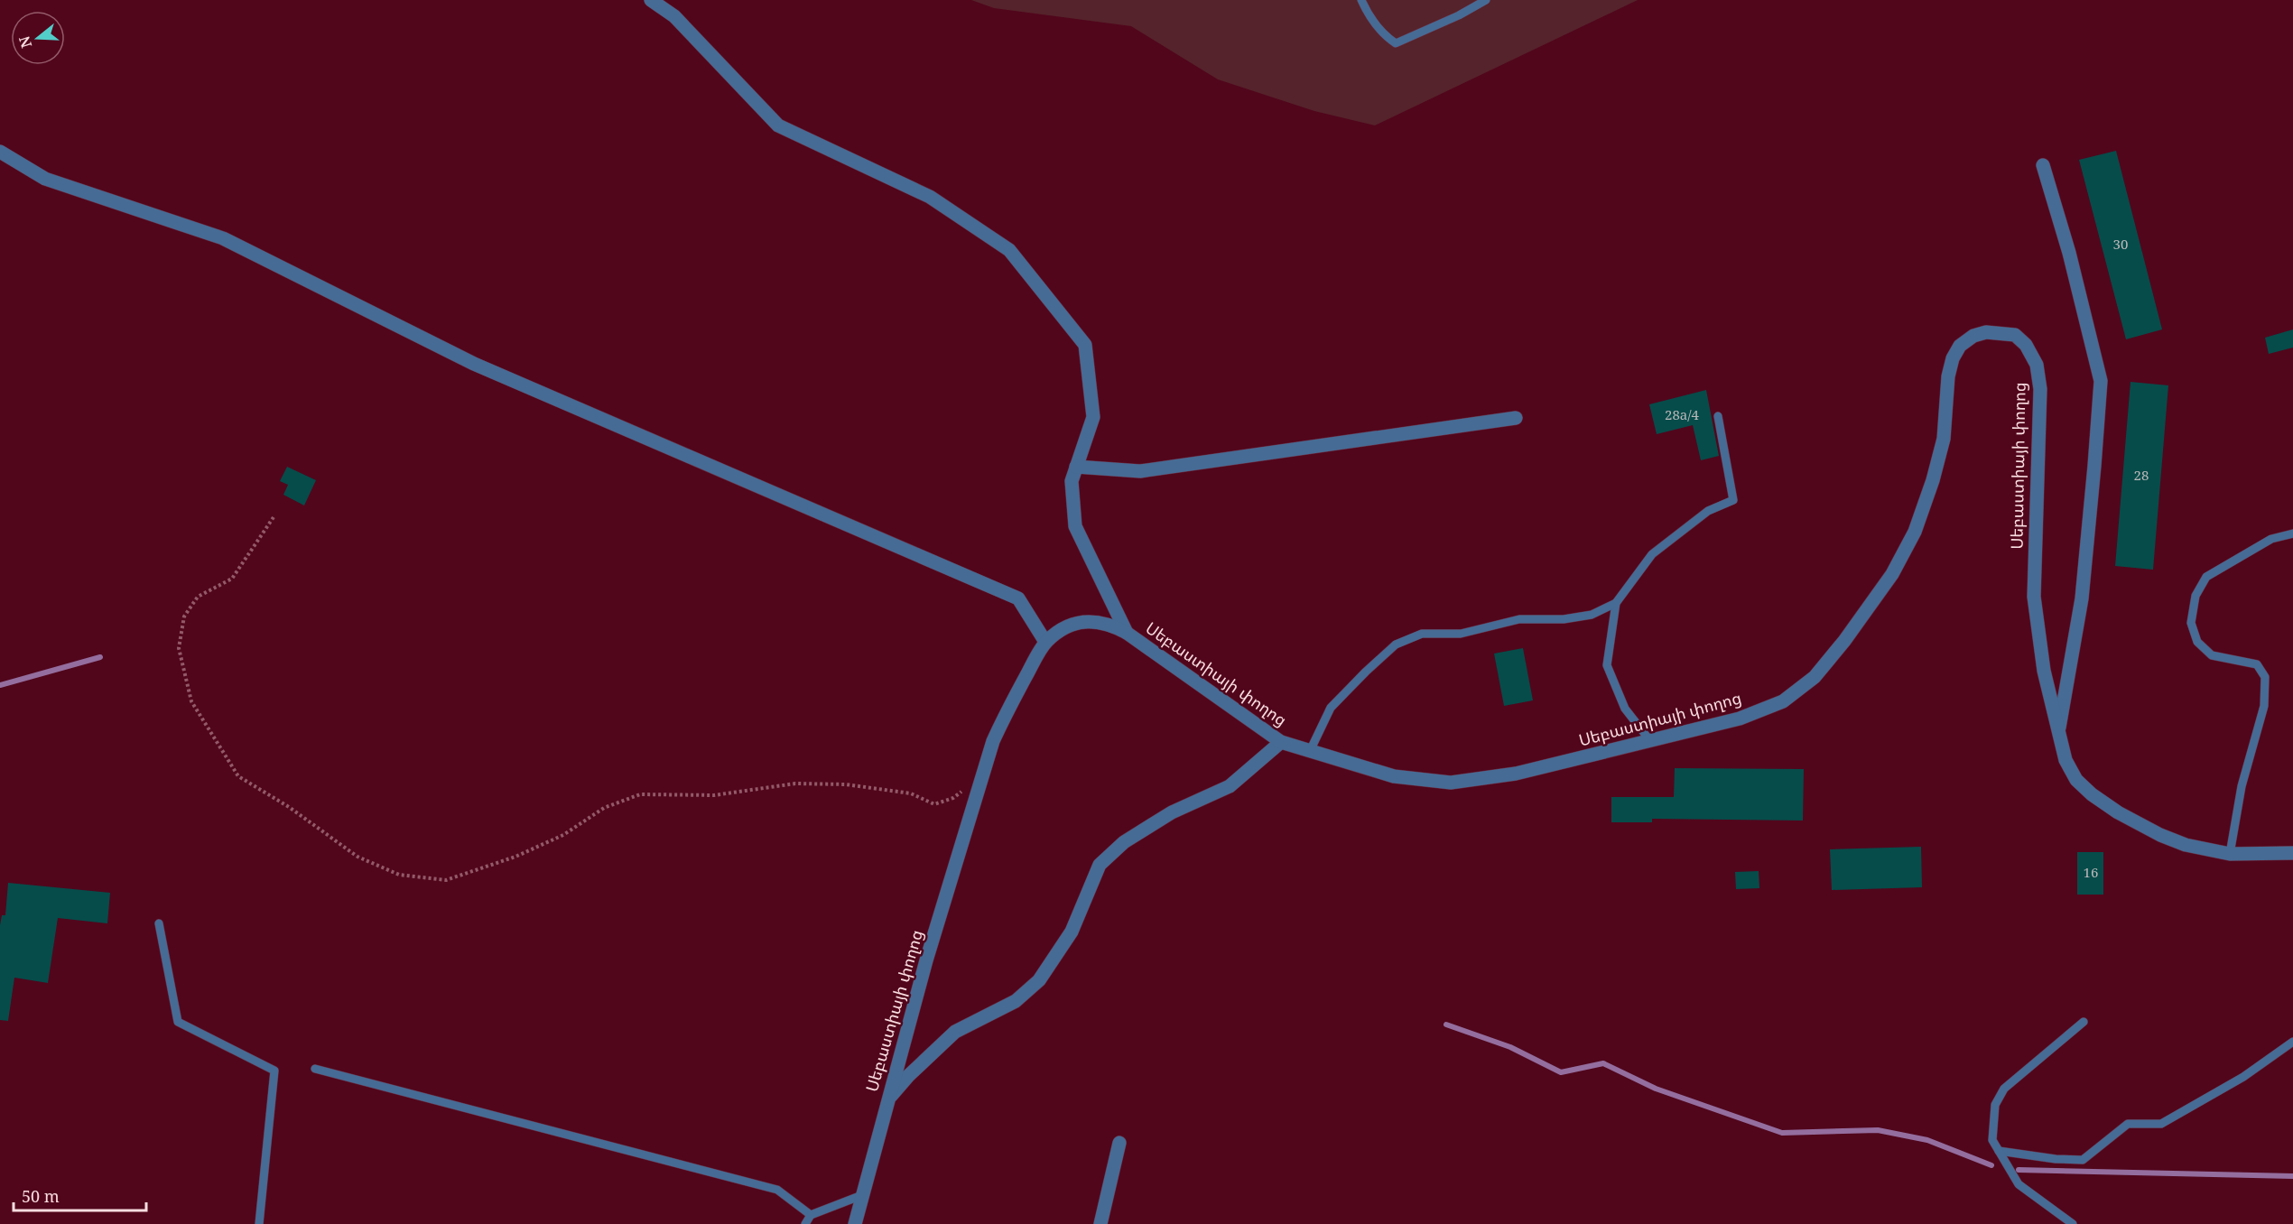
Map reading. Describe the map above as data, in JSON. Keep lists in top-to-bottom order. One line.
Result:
{"streets":{"street":["Սեբաստիայի փողոց"]},"house_numbers":["30","28a/4","28","16"],"scale_bar":"50 m","north":"left"}
